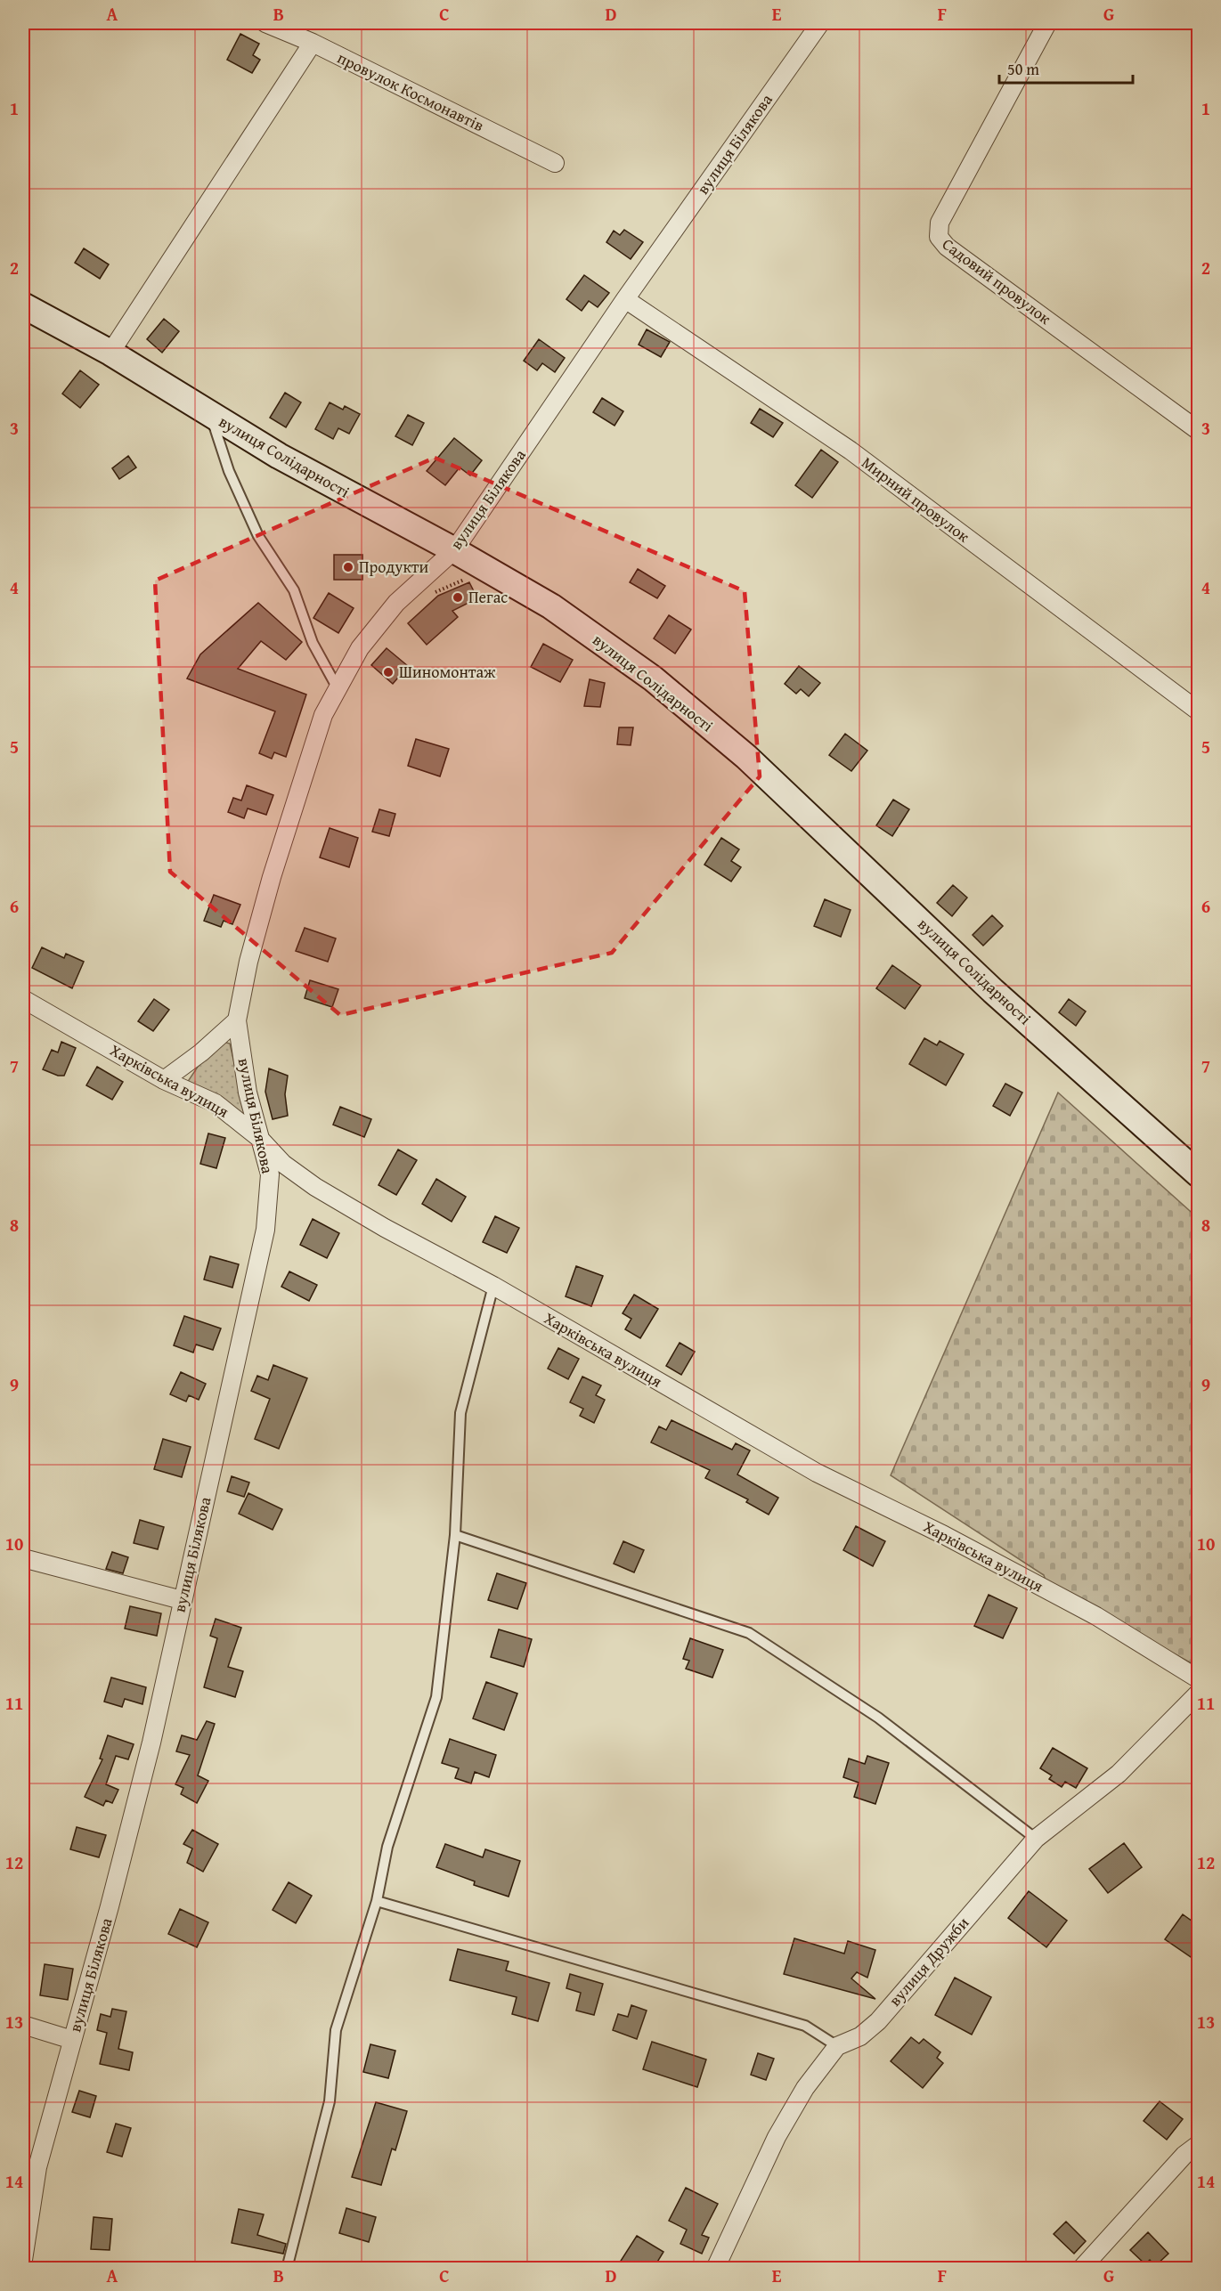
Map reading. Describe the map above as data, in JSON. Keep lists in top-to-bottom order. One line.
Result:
{"streets":{"main road":["вулиця Солідарності"],"street":["провулок Космонавтів","вулиця Білякова","Садовий провулок","Мирний провулок","Харківська вулиця","вулиця Дружби"]},"crossings":[["вулиця Білякова","вулиця Солідарності"],["вулиця Білякова","Мирний провулок"],["вулиця Білякова","Харківська вулиця"]],"places":["Продукти","Пегас","Шиномонтаж"],"scale_bar":"50 m","grid":{"columns":["A","B","C","D","E","F","G"],"rows":["1","2","3","4","5","6","7","8","9","10","11","12","13","14"]}}
